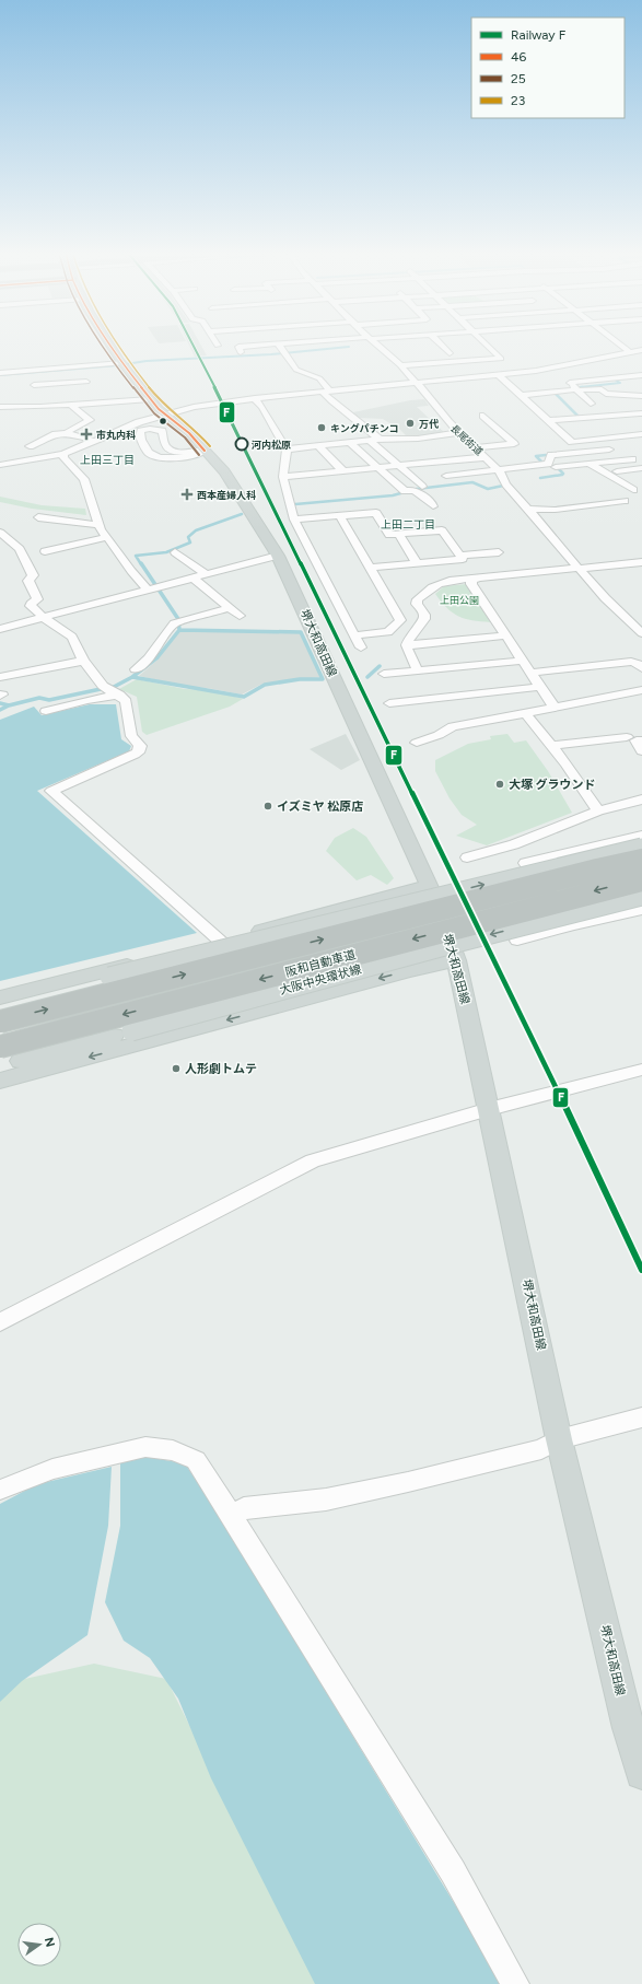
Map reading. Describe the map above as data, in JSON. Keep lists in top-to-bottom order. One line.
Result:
{"streets":{"highway":["阪和自動車道"],"main road":["堺大和高田線","大阪中央環状線"],"street":["長尾街道"]},"districts":["上田三丁目","上田二丁目"],"parks":["上田公園"],"places":{"other":["万代","キングパチンコ","河内松原","大塚 グラウンド","イズミヤ 松原店","人形劇トムテ"],"health":["市丸内科","西本産婦人科"]},"lines":["rail line F","transit line 46","transit line 25","transit line 23"],"legend":["Railway F","46","25","23"],"north":"right"}
